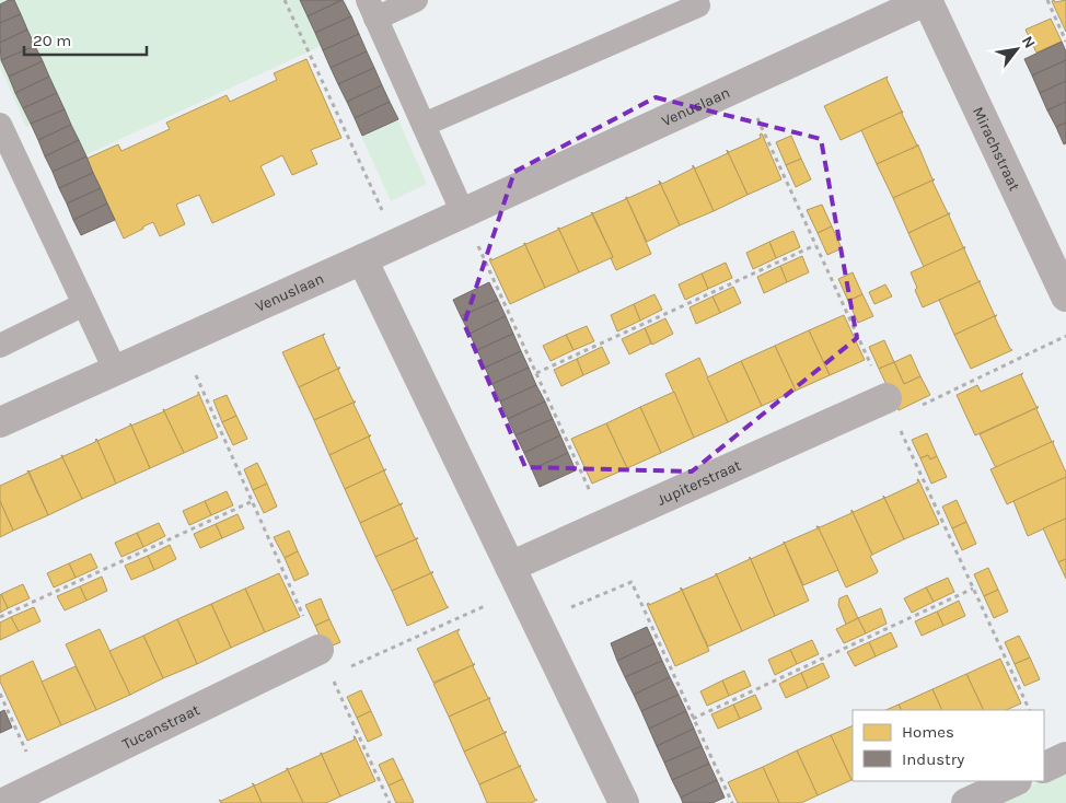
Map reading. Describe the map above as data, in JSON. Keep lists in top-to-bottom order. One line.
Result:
{"streets":{"street":["Venuslaan","Mirachstraat","Jupiterstraat","Tucanstraat"]},"crossings":[["Venuslaan","Mirachstraat"]],"legend":["Homes","Industry"],"scale_bar":"20 m","north":"top right"}
